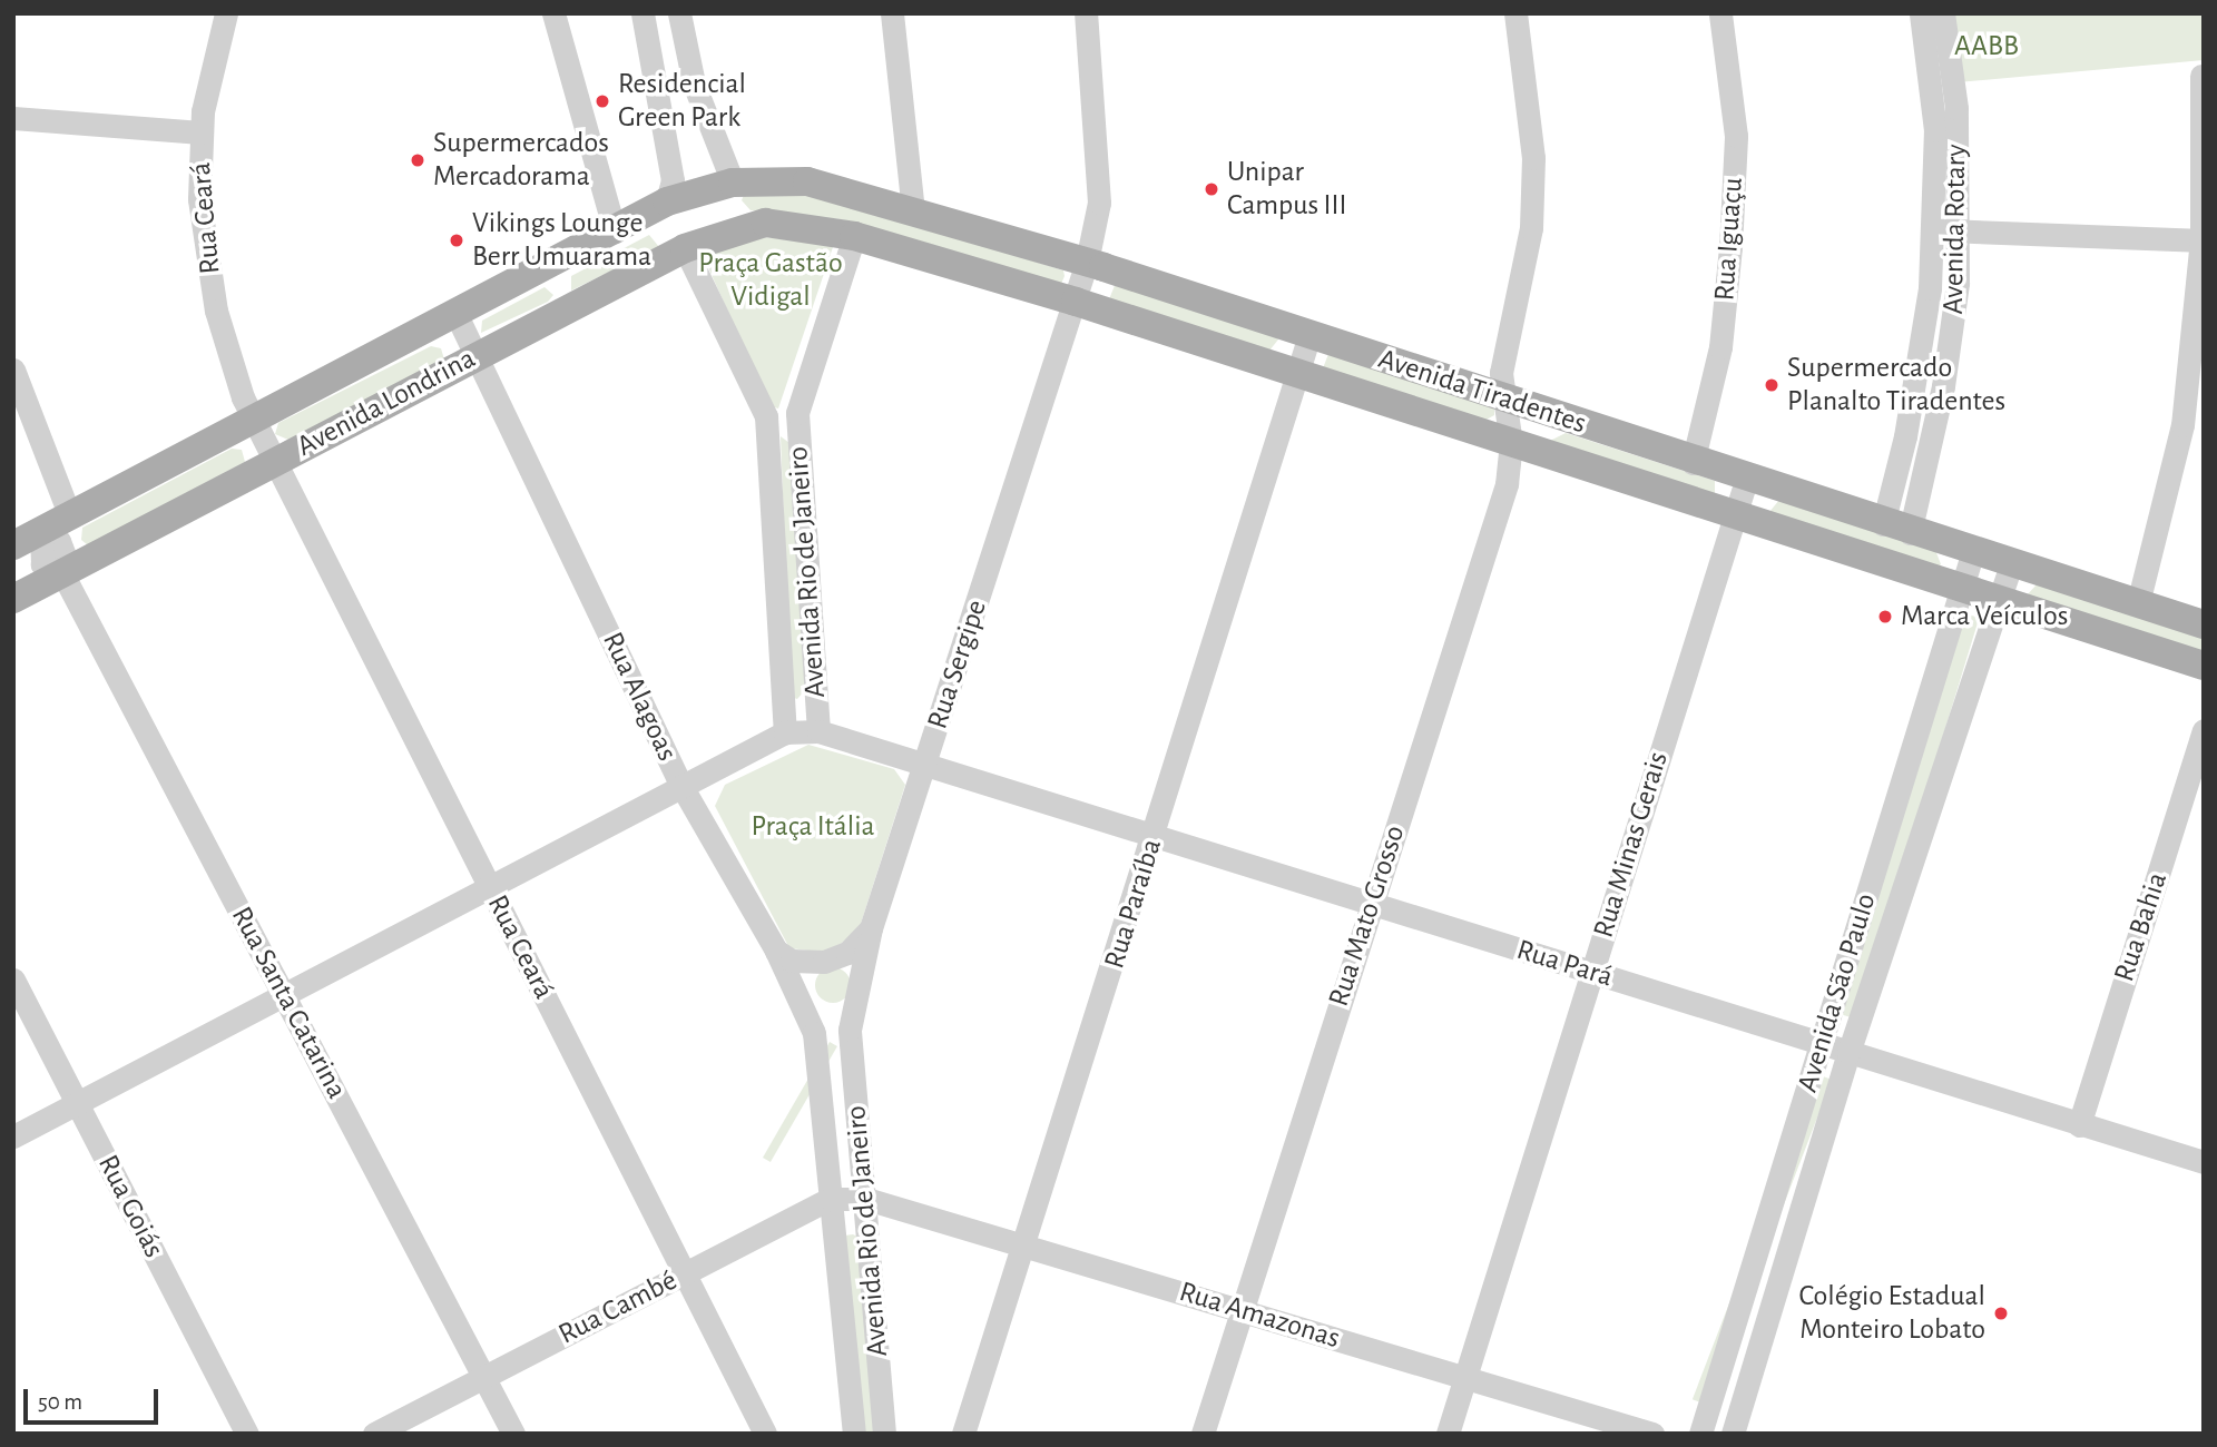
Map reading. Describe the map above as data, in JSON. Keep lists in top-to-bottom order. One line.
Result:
{"streets":{"main road":["Avenida Tiradentes","Avenida Londrina"],"street":["Rua Ceará","Avenida Rotary","Rua Iguaçu","Avenida Rio de Janeiro","Rua Sergipe","Rua Alagoas","Rua Minas Gerais","Rua Paraíba","Rua Mato Grosso","Rua Bahia","Rua Pará","Avenida São Paulo","Rua Santa Catarina","Rua Goiás","Rua Cambé","Rua Amazonas"]},"crossings":[["Rua Ceará","Avenida Londrina"],["Rua Ceará","Rua Cambé"],["Avenida Rotary","Avenida Tiradentes"],["Rua Iguaçu","Avenida Tiradentes"],["Avenida Tiradentes","Avenida Londrina"],["Avenida Tiradentes","Rua Sergipe"],["Avenida Tiradentes","Rua Minas Gerais"],["Avenida Tiradentes","Rua Paraíba"],["Avenida Tiradentes","Rua Mato Grosso"],["Avenida Tiradentes","Avenida São Paulo"],["Avenida Londrina","Rua Alagoas"],["Avenida Londrina","Rua Santa Catarina"],["Avenida Rio de Janeiro","Rua Sergipe"],["Avenida Rio de Janeiro","Rua Alagoas"],["Avenida Rio de Janeiro","Rua Pará"],["Avenida Rio de Janeiro","Rua Cambé"],["Avenida Rio de Janeiro","Rua Amazonas"],["Rua Sergipe","Rua Pará"],["Rua Minas Gerais","Rua Pará"],["Rua Minas Gerais","Rua Amazonas"],["Rua Paraíba","Rua Pará"],["Rua Paraíba","Rua Amazonas"],["Rua Mato Grosso","Rua Pará"],["Rua Mato Grosso","Rua Amazonas"],["Rua Bahia","Rua Pará"],["Rua Pará","Avenida São Paulo"],["Rua Santa Catarina","Rua Cambé"],["Rua Cambé","Rua Amazonas"]],"parks":["AABB","Praça Gastão Vidigal","Praça Itália"],"places":["Residencial Green Park","Supermercados Mercadorama","Unipar Campus III","Vikings Lounge Berr Umuarama","Supermercado Planalto Tiradentes","Marca Veículos","Colégio Estadual Monteiro Lobato"],"scale_bar":"50 m"}
